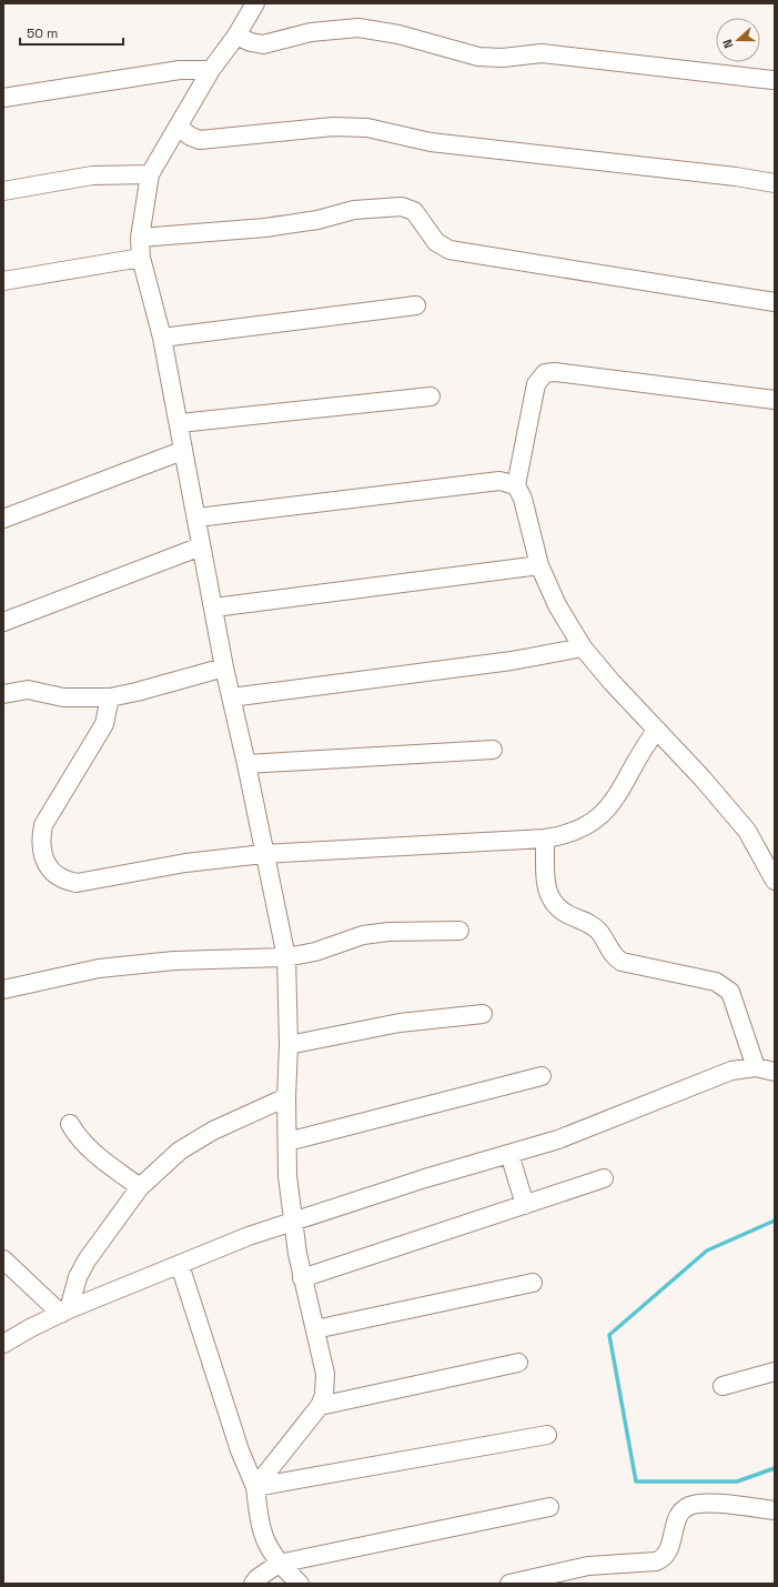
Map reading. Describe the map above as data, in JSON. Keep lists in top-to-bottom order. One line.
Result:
{"scale_bar":"50 m","north":"left"}
